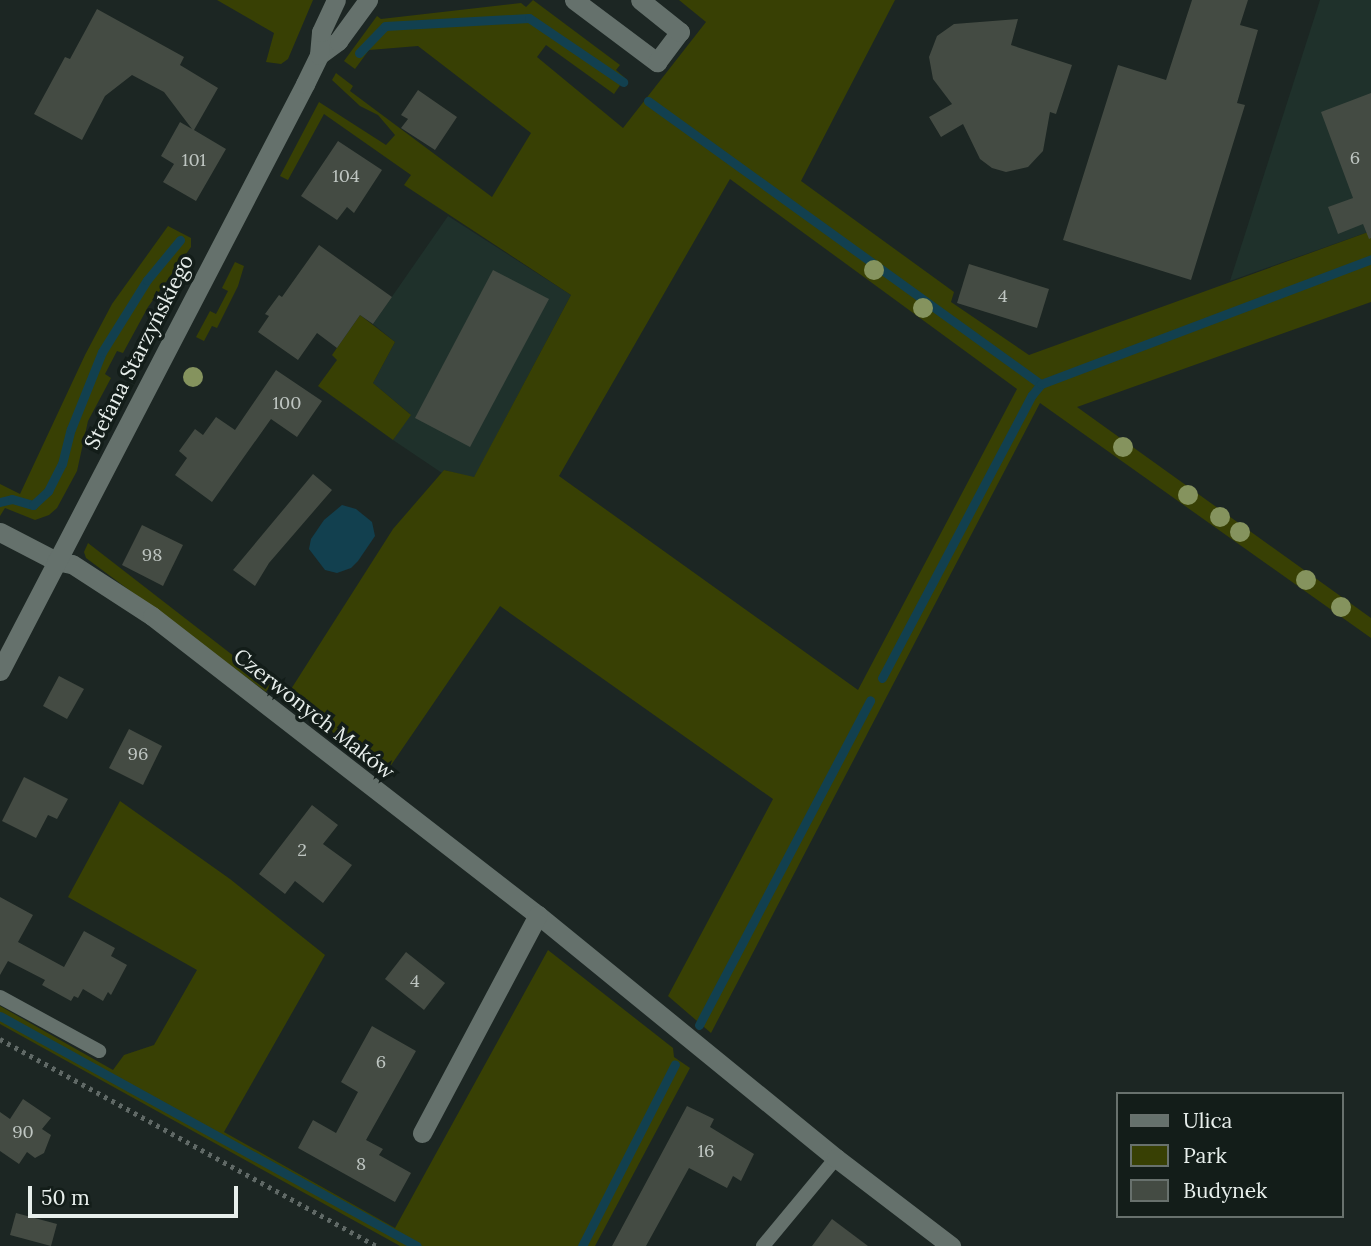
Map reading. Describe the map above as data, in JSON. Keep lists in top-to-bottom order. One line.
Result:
{"streets":{"street":["Stefana Starzyńskiego","Czerwonych Maków"]},"crossings":[["Stefana Starzyńskiego","Czerwonych Maków"]],"house_numbers":["6","101","104","4","100","98","96","2","4","6","90","16","8"],"legend":["Ulica","Park","Budynek"],"scale_bar":"50 m"}
